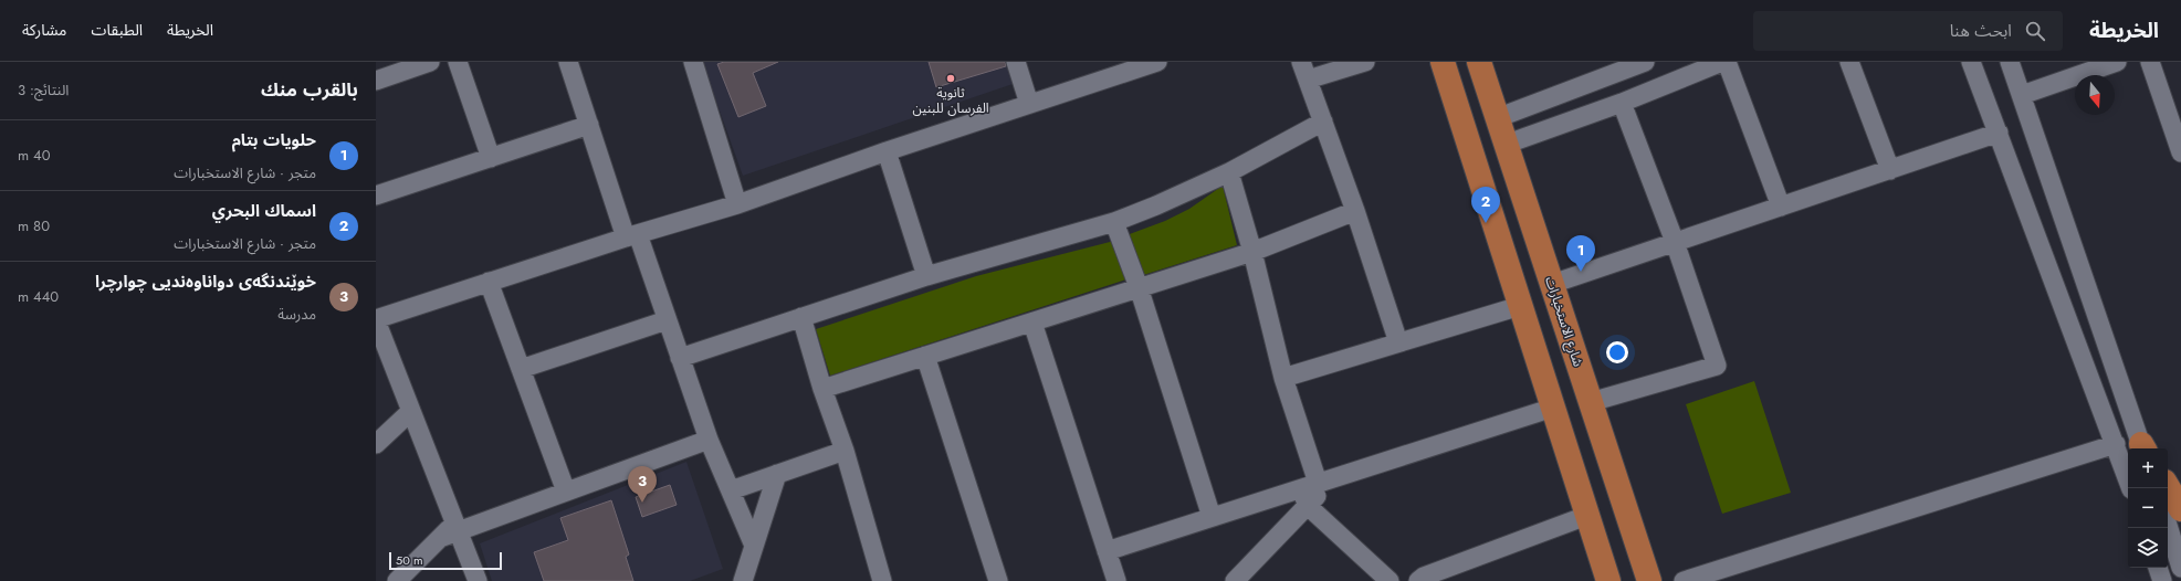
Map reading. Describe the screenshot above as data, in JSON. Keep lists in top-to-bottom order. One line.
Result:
{"streets":{"main road":["شارع الاستخبارات"]},"places":["ثانوية الفرسان للبنين"],"scale_bar":"50 m","north":"bottom","page":{"header":"الخريطة","search":"ابحث هنا","nav":["الخريطة","الطبقات","مشاركة"],"heading":["بالقرب منك","النتائج: 3"],"list":[{"mark":"1","name":"حلويات بتام","note":"متجر · شارع الاستخبارات","value":"40 m"},{"mark":"2","name":"اسماك البحري","note":"متجر · شارع الاستخبارات","value":"80 m"},{"mark":"3","name":"خوێندنگەی دواناوەندیی چوارچرا","note":"مدرسة","value":"440 m"}],"pins":["2","1","3"],"map_buttons":["+","−"],"scale":"50 m"}}
